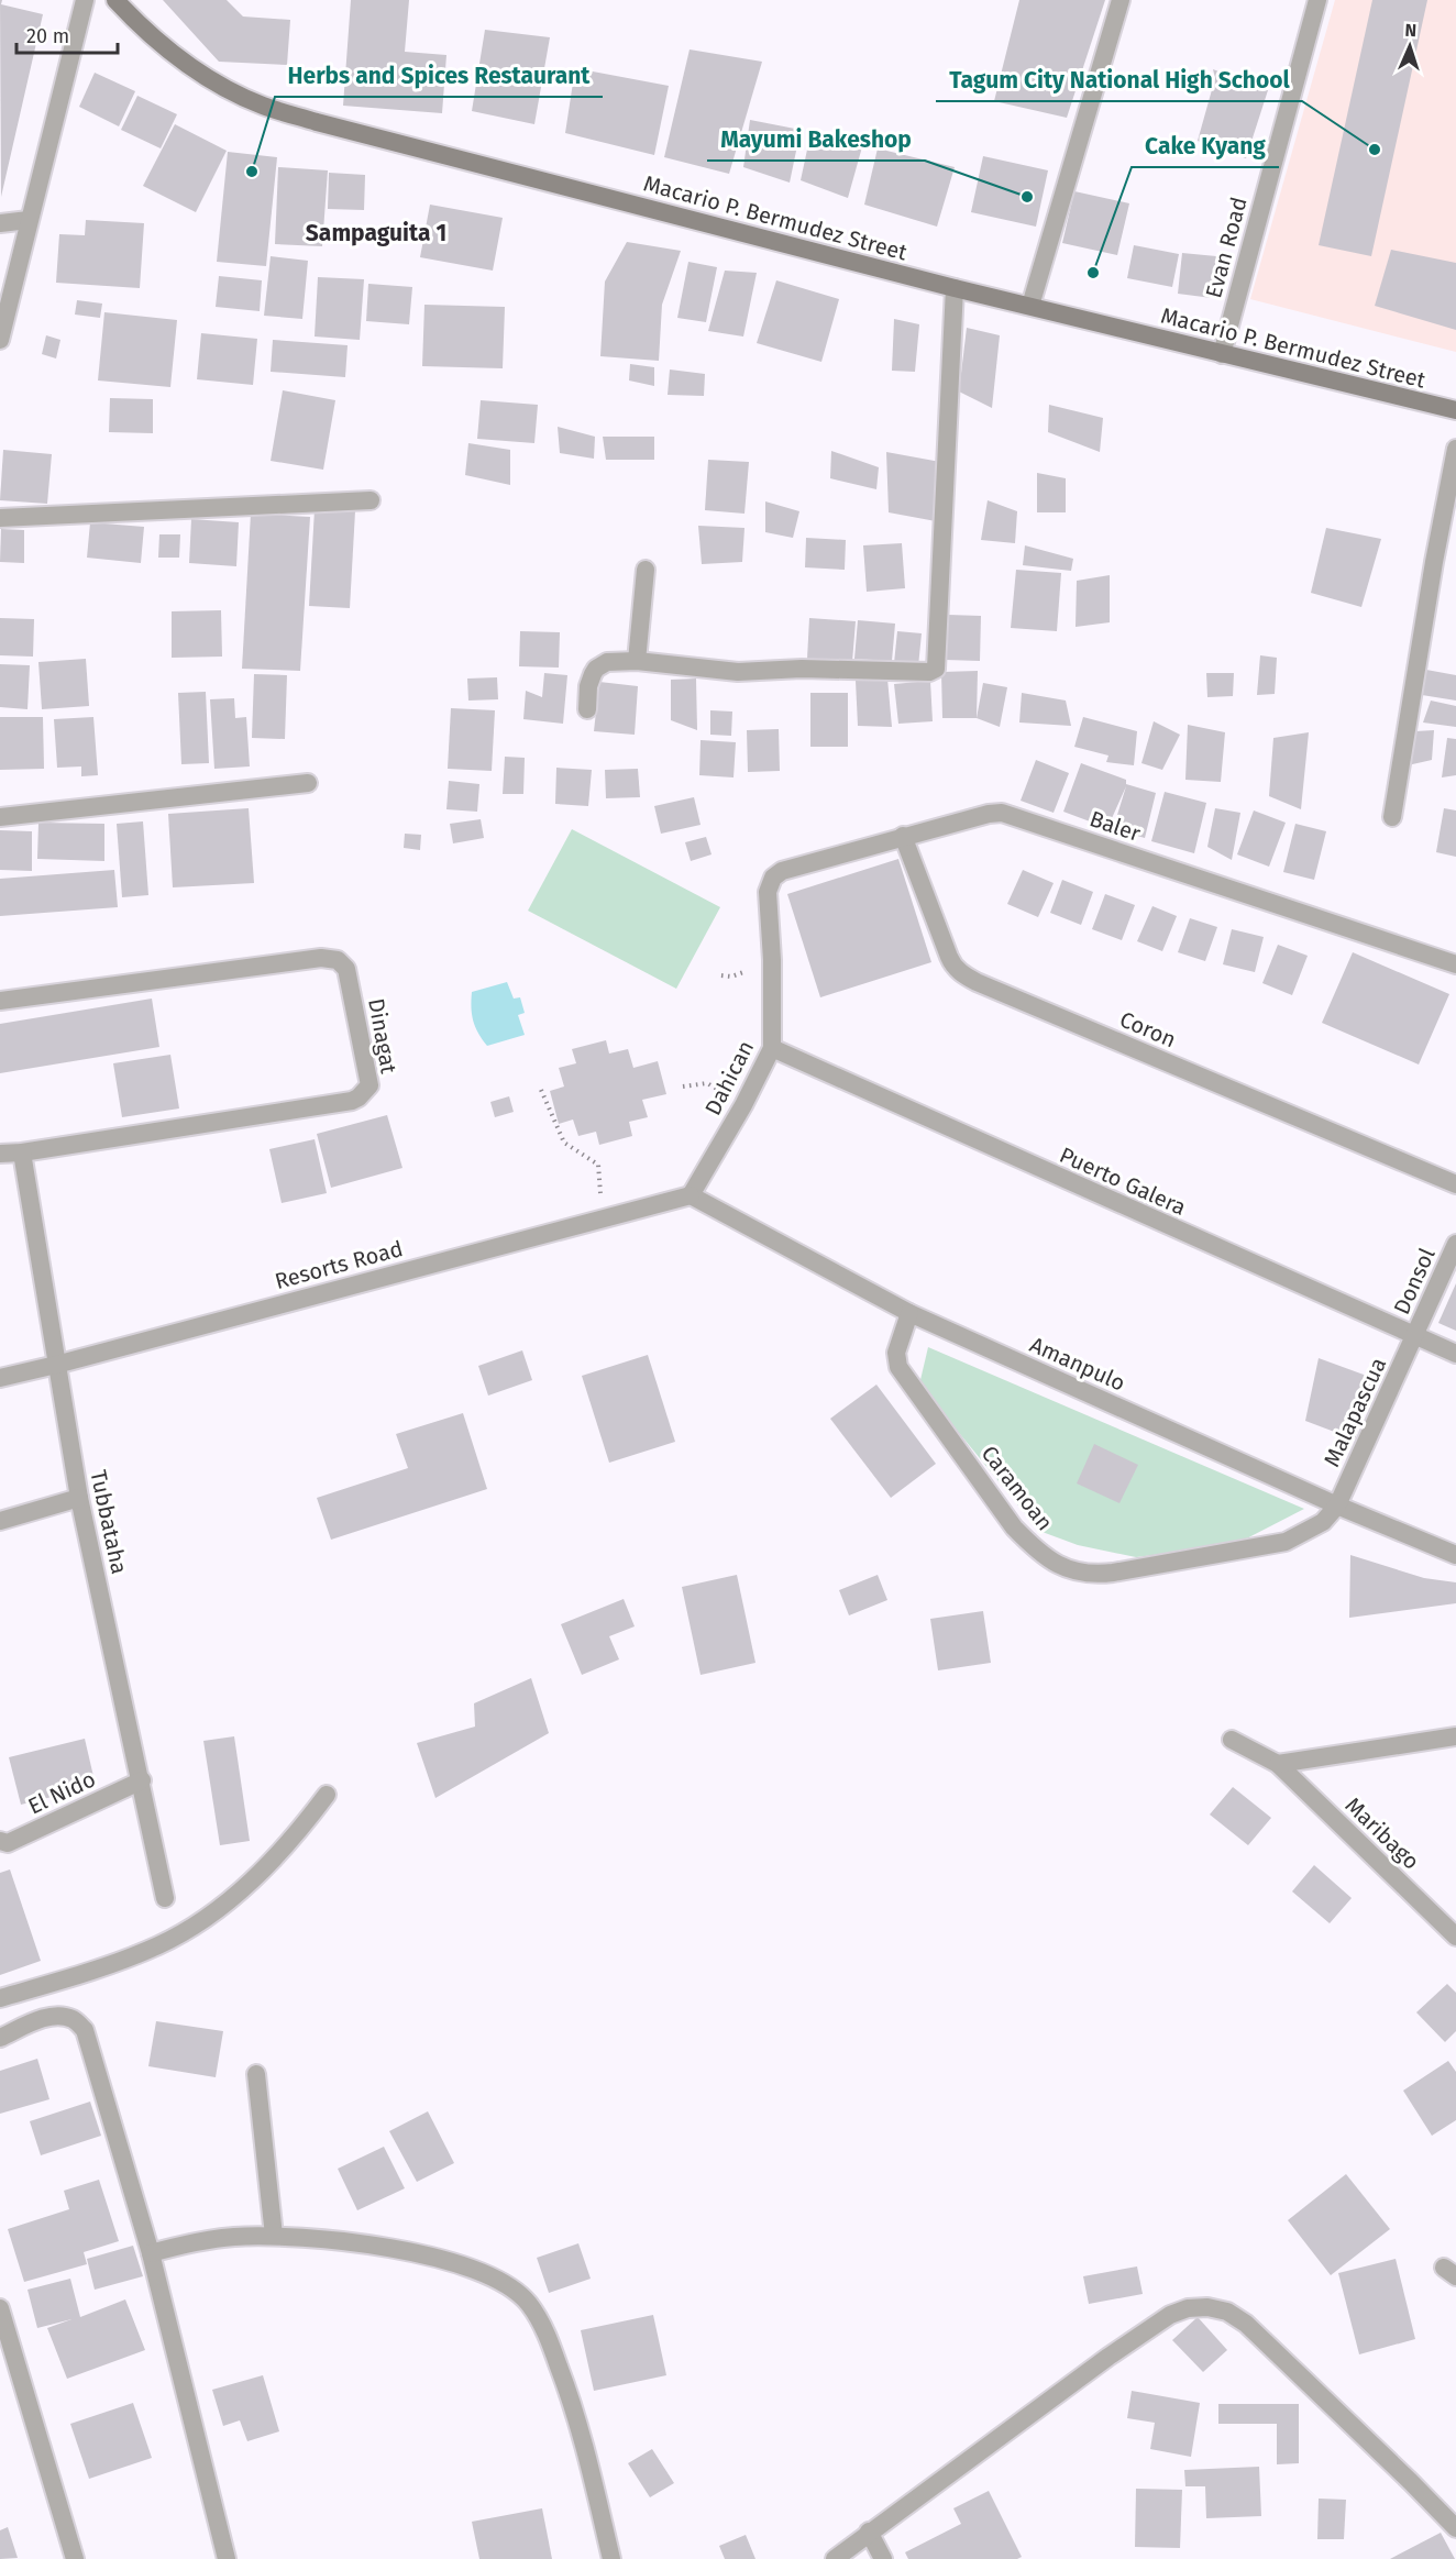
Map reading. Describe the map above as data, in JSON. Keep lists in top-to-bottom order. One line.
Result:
{"streets":{"main road":["Macario P. Bermudez Street"],"street":["Evan Road","Baler","Coron","Dinagat","Dahican","Puerto Galera","Resorts Road","Donsol","Amanpulo","Malapascua","Caramoan","Tubbataha","El Nido","Maribago"]},"crossings":[["Macario P. Bermudez Street","Evan Road"],["Baler","Coron"],["Baler","Dahican"],["Dinagat","Tubbataha"],["Dahican","Puerto Galera"],["Dahican","Resorts Road"],["Dahican","Amanpulo"],["Puerto Galera","Donsol"],["Puerto Galera","Malapascua"],["Resorts Road","Amanpulo"],["Resorts Road","Tubbataha"],["Donsol","Malapascua"],["Amanpulo","Malapascua"],["Amanpulo","Caramoan"],["Malapascua","Caramoan"],["Tubbataha","El Nido"]],"districts":["Sampaguita 1"],"places":["Tagum City National High School","Herbs and Spices Restaurant","Mayumi Bakeshop","Cake Kyang"],"scale_bar":"20 m","north":"top"}
